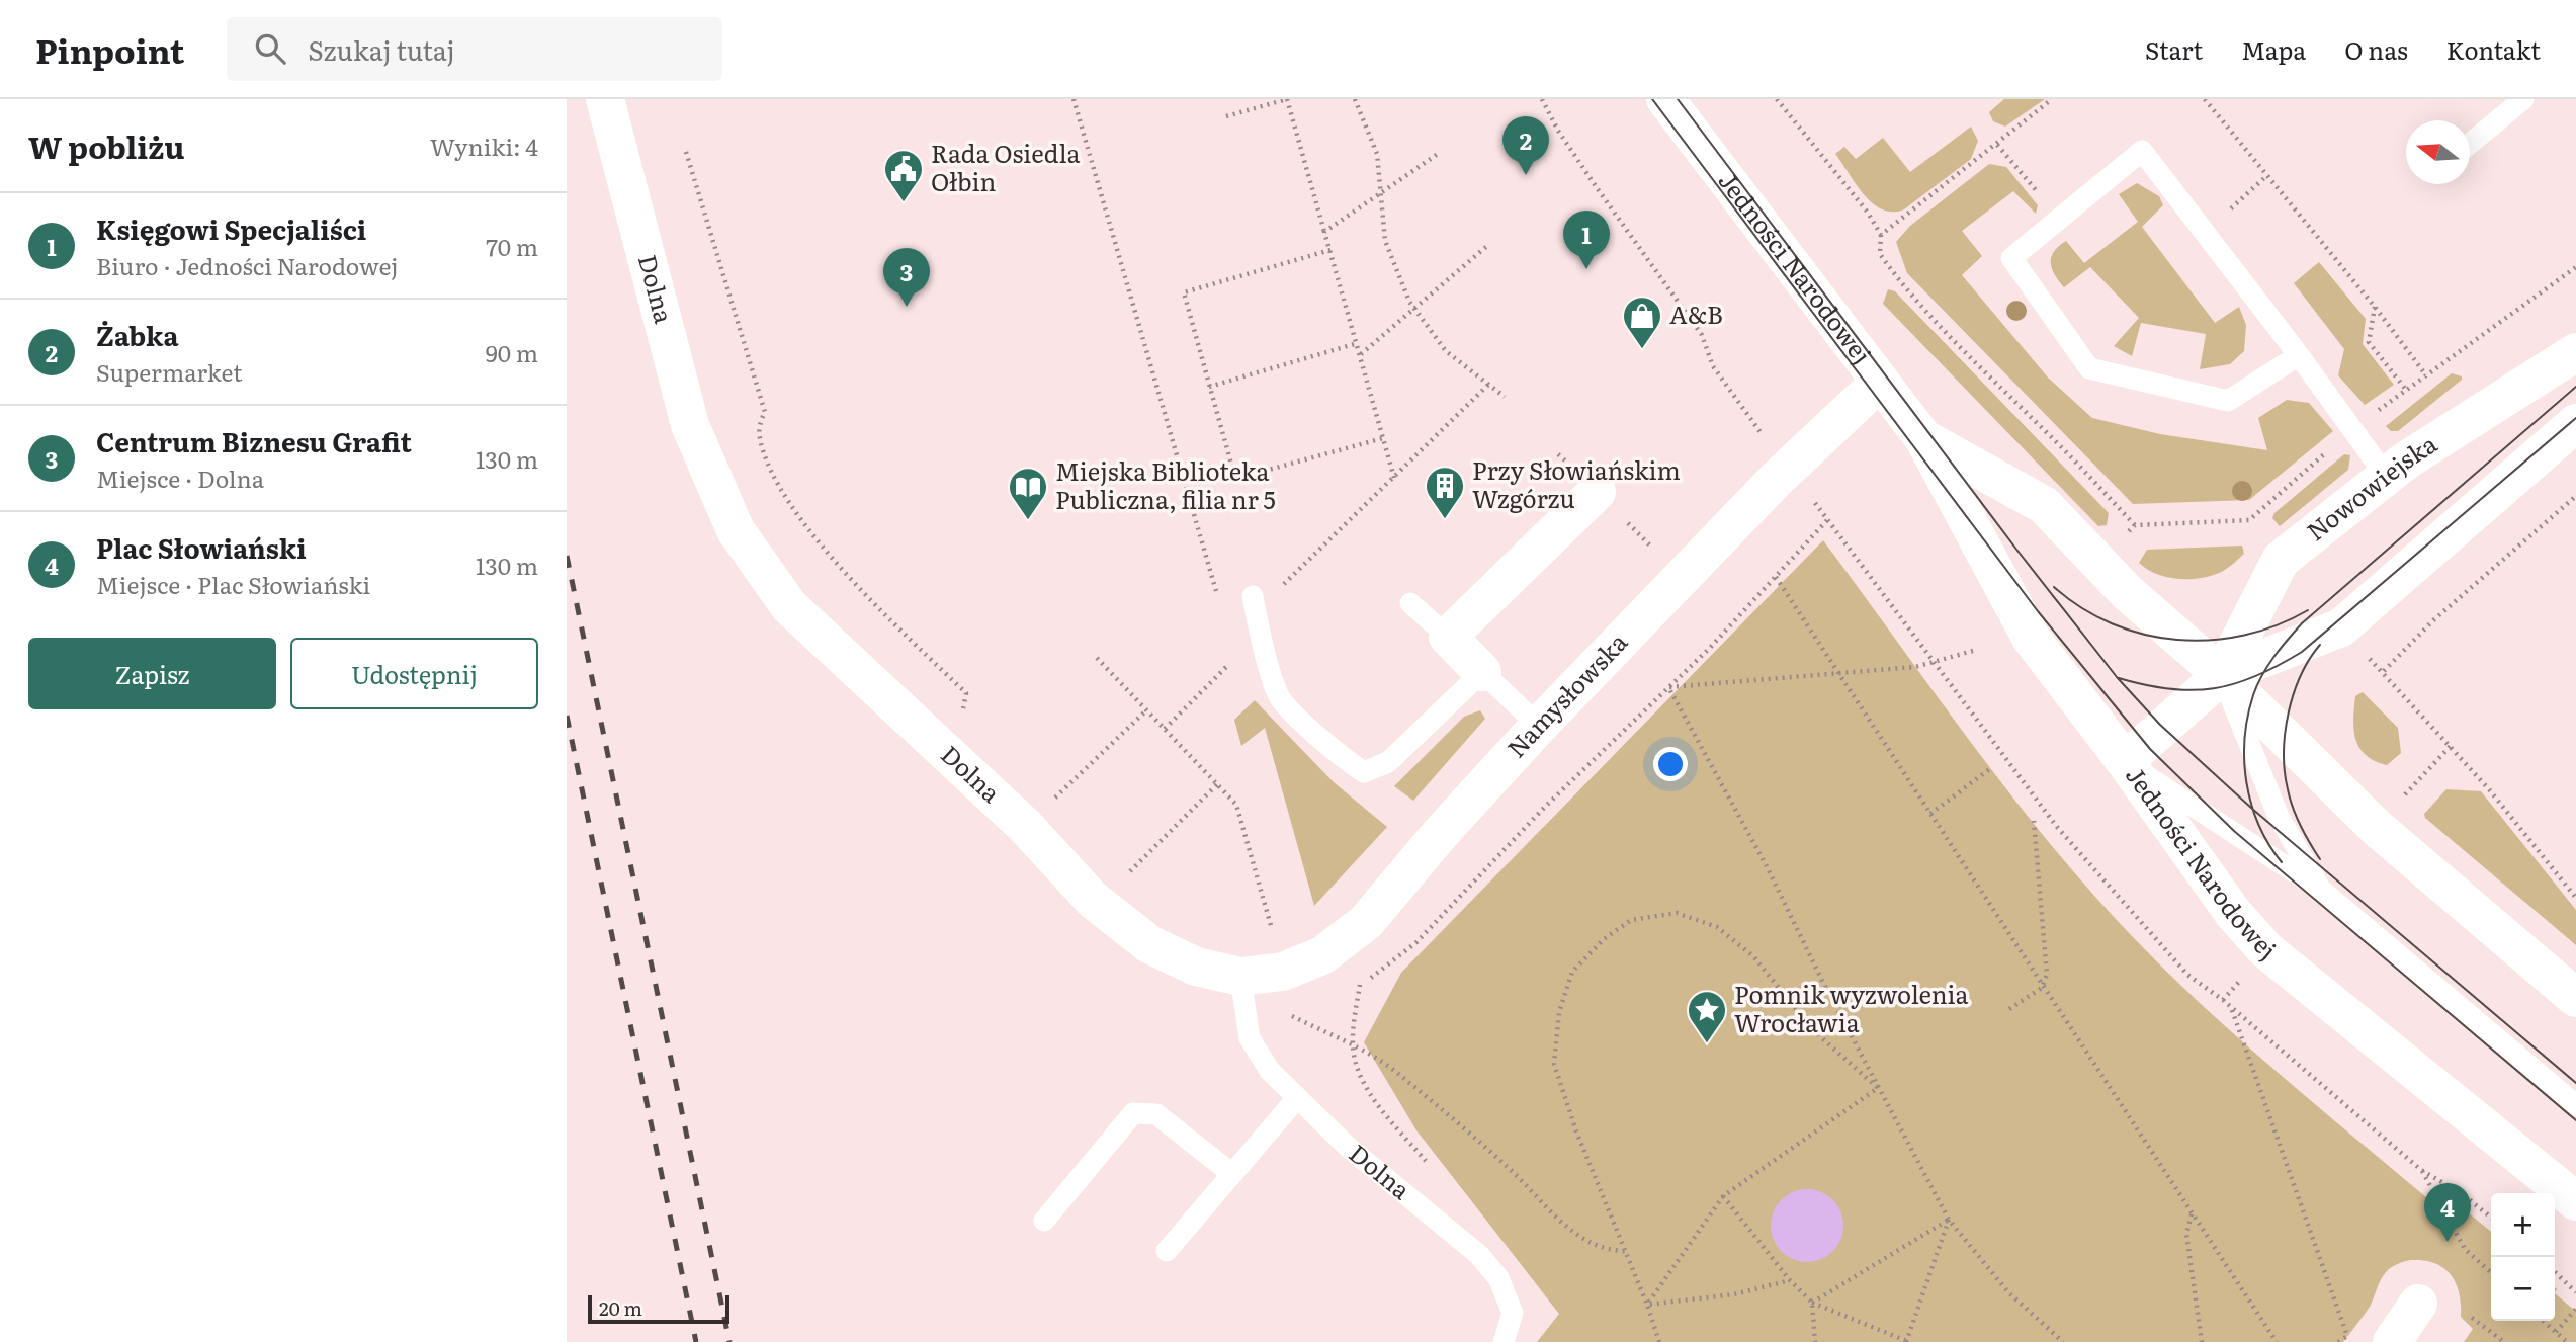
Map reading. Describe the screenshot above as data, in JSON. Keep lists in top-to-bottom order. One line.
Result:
{"streets":{"street":["Jedności Narodowej","Dolna","Nowowiejska","Namysłowska"]},"crossings":[["Jedności Narodowej","Nowowiejska"],["Jedności Narodowej","Namysłowska"],["Dolna","Namysłowska"]],"places":{"public building":["Rada Osiedla Ołbin"],"shop":["A&B"],"building":["Przy Słowiańskim Wzgórzu"],"library":["Miejska Biblioteka Publiczna, filia nr 5"],"place":["Pomnik wyzwolenia Wrocławia"]},"scale_bar":"20 m","north":"left","page":{"header":"Pinpoint","search":"Szukaj tutaj","nav":["Start","Mapa","O nas","Kontakt"],"heading":["W pobliżu","Wyniki: 4"],"pins":["2","1","3","4"],"list":[{"mark":"1","name":"Księgowi Specjaliści","note":"Biuro · Jedności Narodowej","value":"70 m"},{"mark":"2","name":"Żabka","note":"Supermarket","value":"90 m"},{"mark":"3","name":"Centrum Biznesu Grafit","note":"Miejsce · Dolna","value":"130 m"},{"mark":"4","name":"Plac Słowiański","note":"Miejsce · Plac Słowiański","value":"130 m"}],"buttons":["Zapisz","Udostępnij"],"map_buttons":["+","−"],"scale":"20 m"}}
